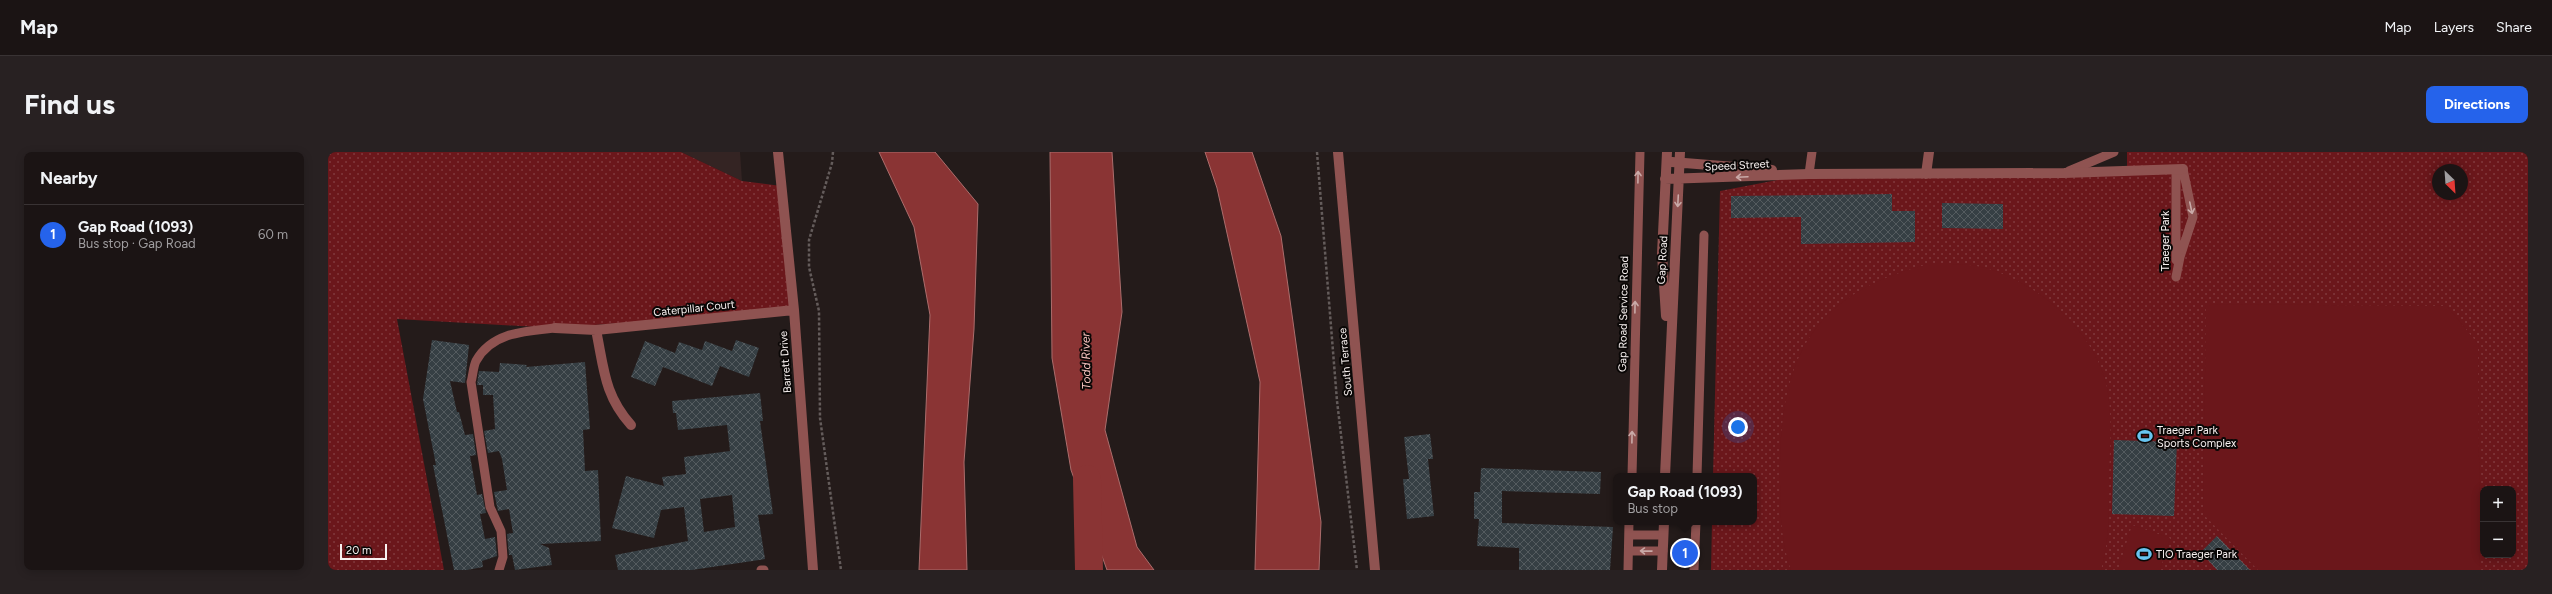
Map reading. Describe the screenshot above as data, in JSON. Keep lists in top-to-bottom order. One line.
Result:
{"streets":{"street":["Speed Street","Gap Road","Caterpillar Court","Barrett Drive","South Terrace"],"lane":["Traeger Park","Gap Road Service Road"]},"crossings":[["Speed Street","Traeger Park"],["Speed Street","Gap Road"],["Caterpillar Court","Barrett Drive"]],"water":["Todd River"],"places":{"sports":["Traeger Park Sports Complex","TIO Traeger Park"]},"scale_bar":"20 m","north":"bottom right","page":{"header":"Map","nav":["Map","Layers","Share"],"buttons":"Directions","title":"Find us","heading":"Nearby","list":[{"mark":"1","name":"Gap Road (1093)","note":"Bus stop · Gap Road","value":"60 m"}],"popup":["Gap Road (1093)","Bus stop"],"map_buttons":["+","−"],"pins":"1","scale":"20 m"}}
